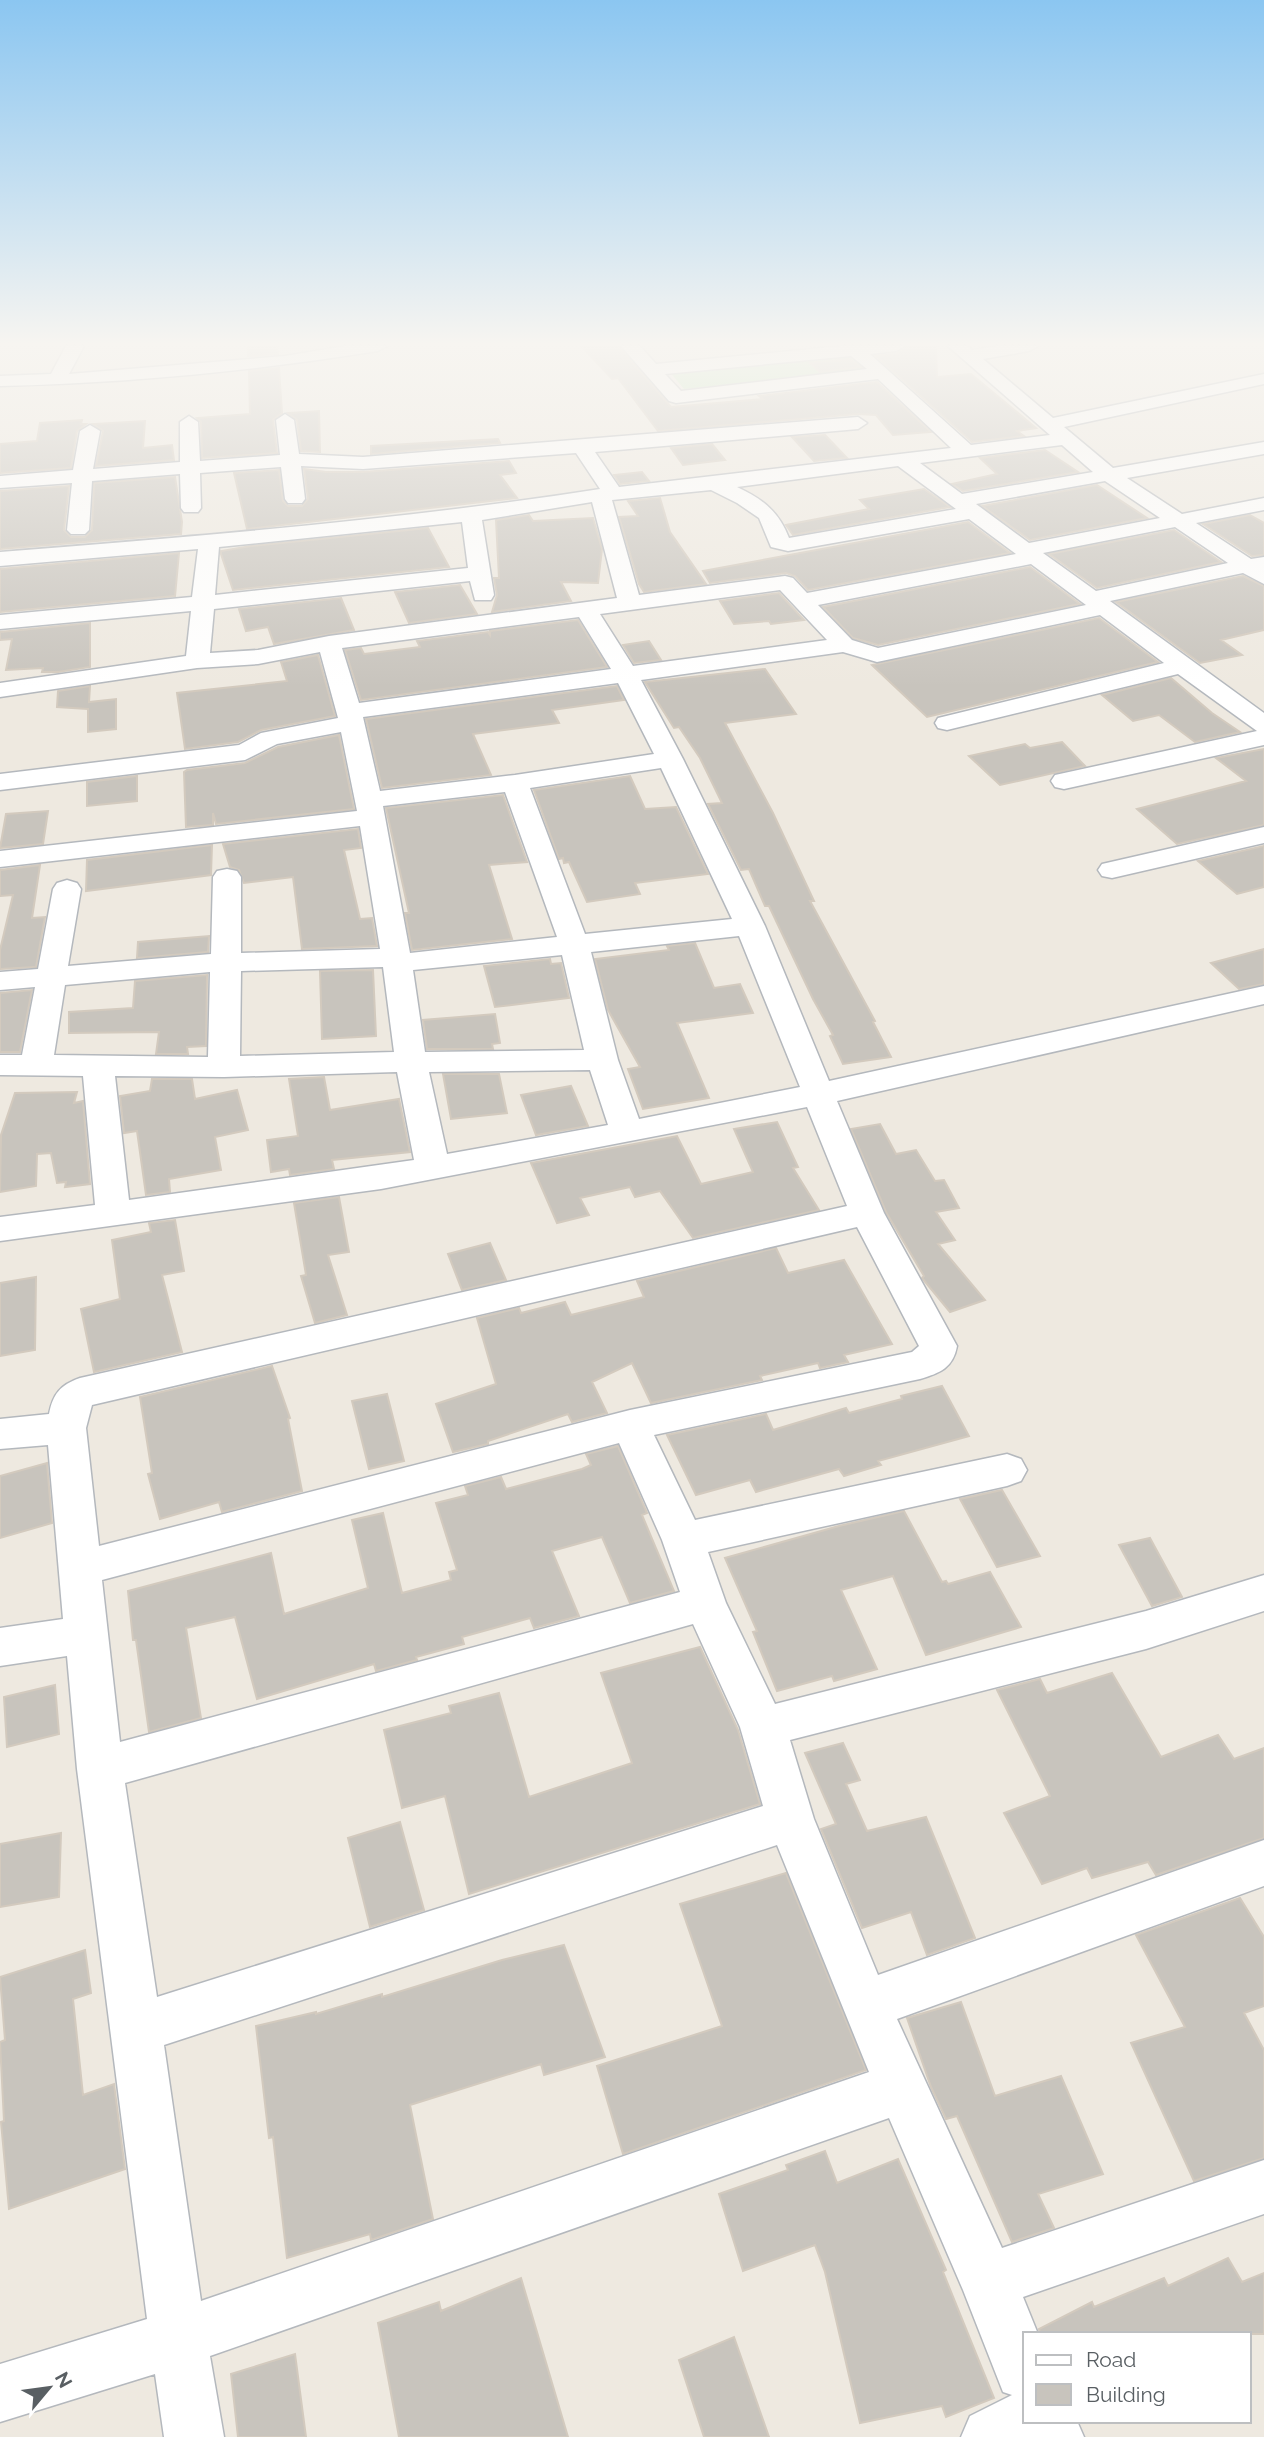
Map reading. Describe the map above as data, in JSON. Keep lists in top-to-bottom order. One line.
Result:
{"legend":["Road","Building"],"north":"top right"}
